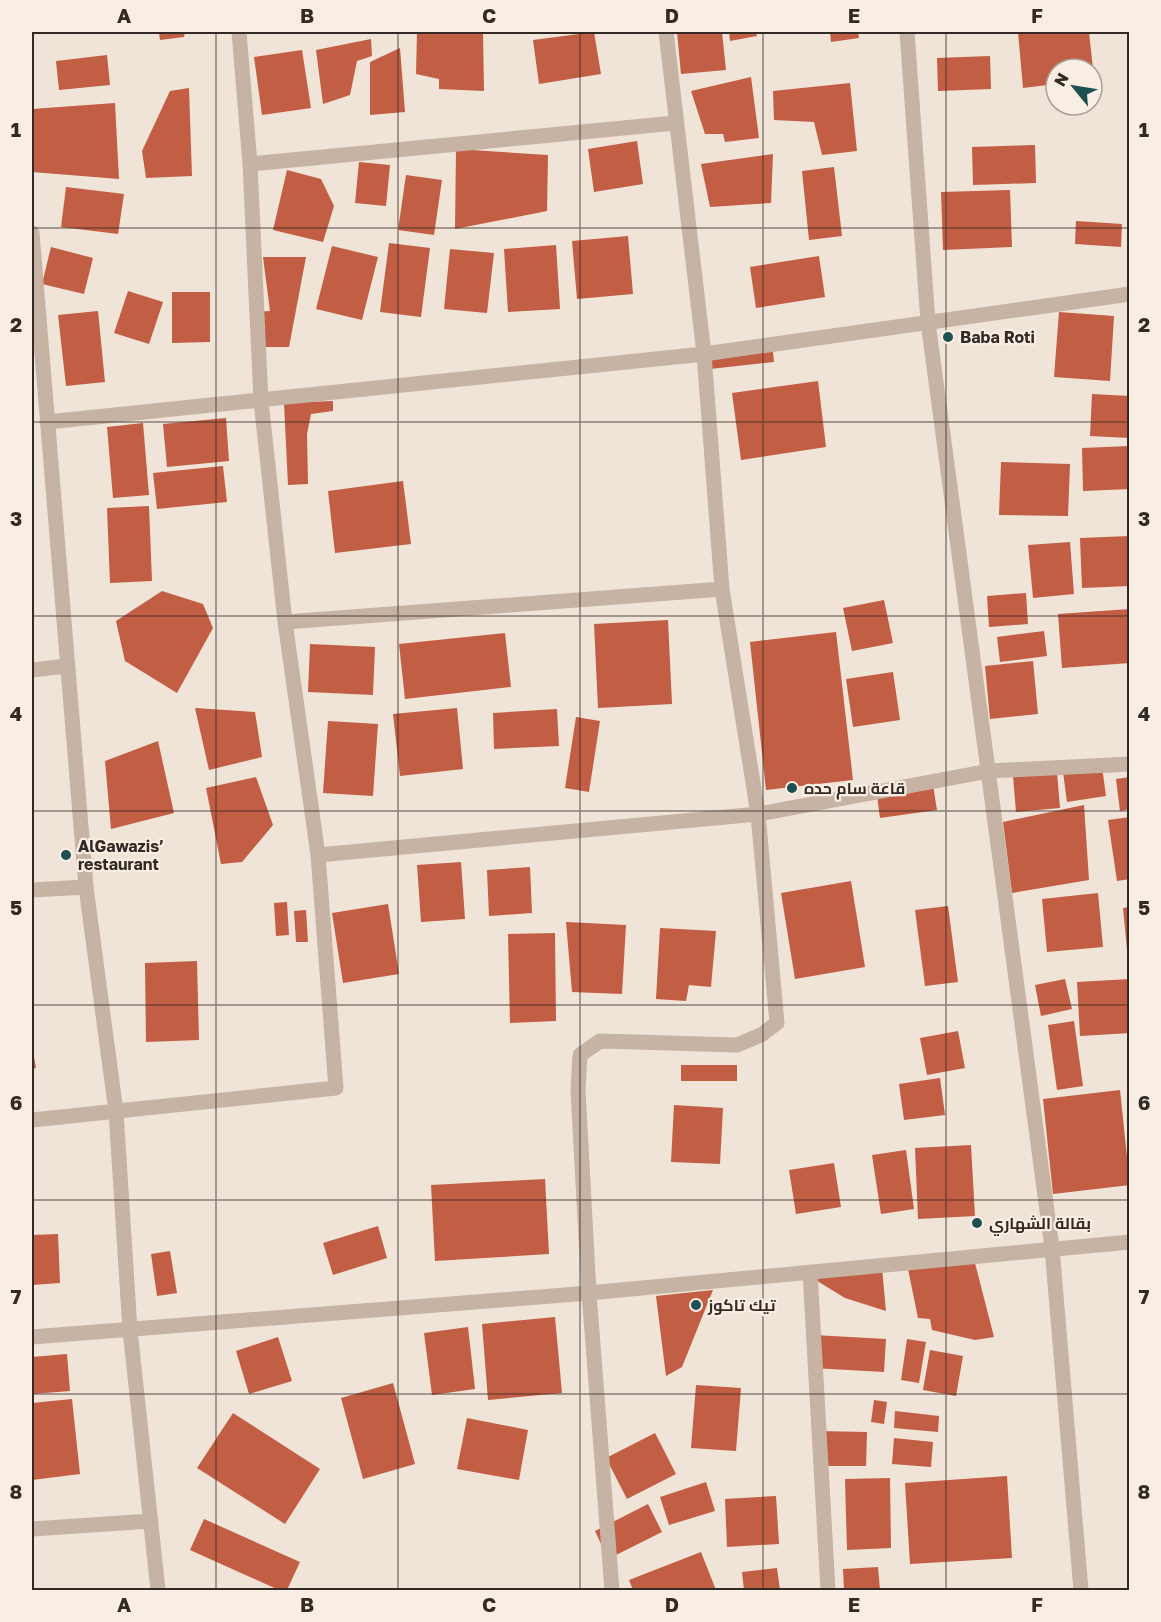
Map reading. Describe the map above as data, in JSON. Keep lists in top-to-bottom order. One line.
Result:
{"places":["Baba Roti","قاعة سام حده","AlGawazis’ restaurant","بقالة الشهاري","تيك تاكوز"],"north":"top left","grid":{"columns":["A","B","C","D","E","F"],"rows":["1","2","3","4","5","6","7","8"]}}
